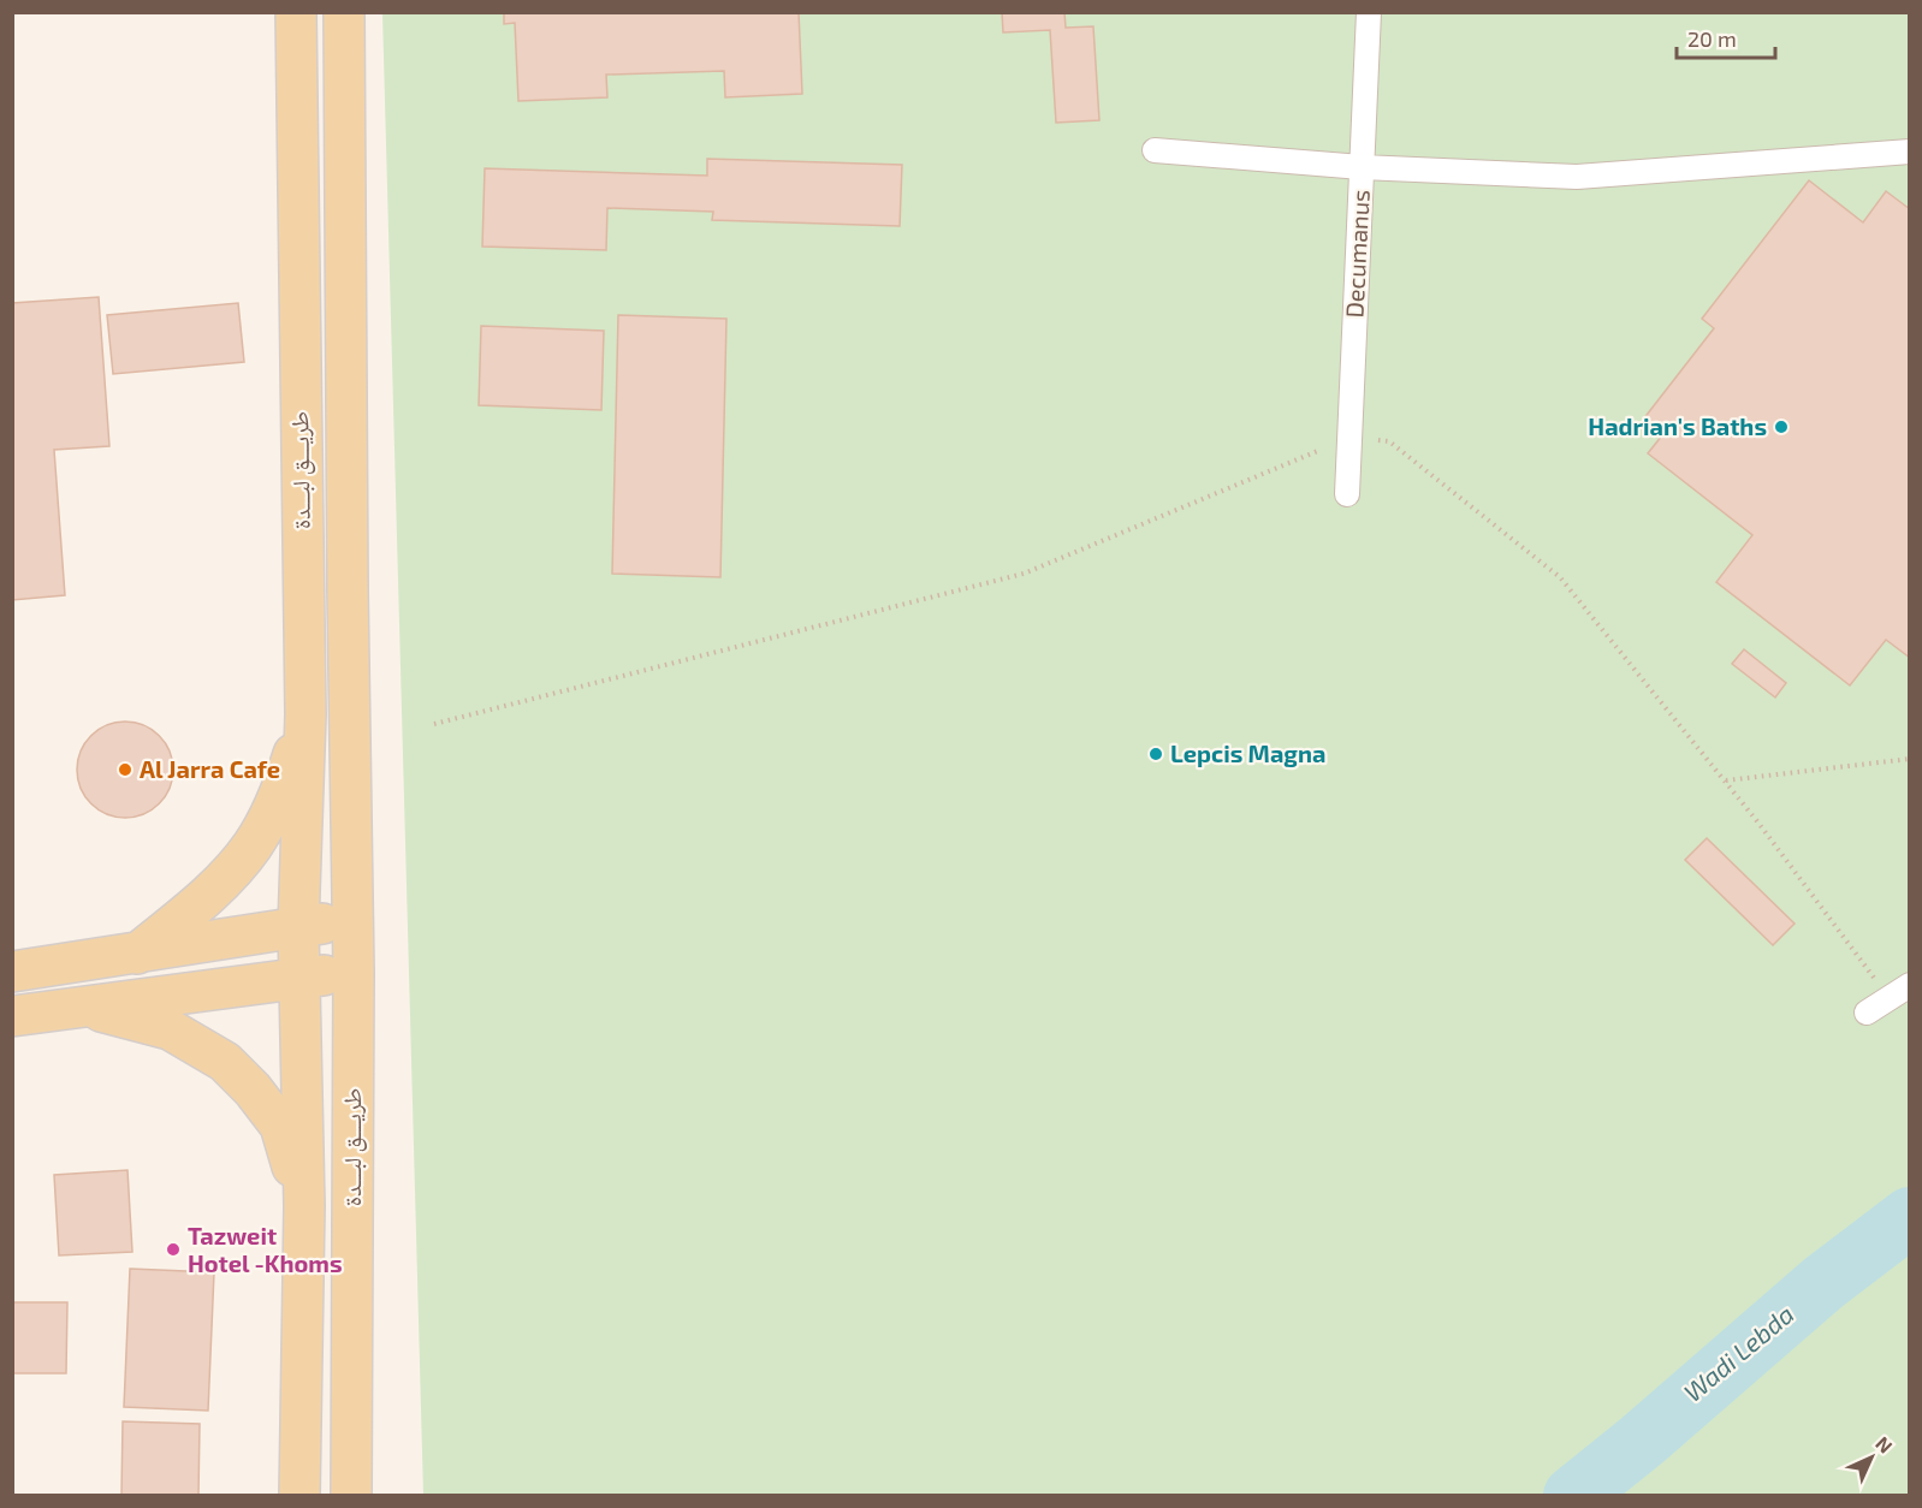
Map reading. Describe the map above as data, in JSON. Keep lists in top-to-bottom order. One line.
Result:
{"streets":{"main road":["طريـــق لبـــدة"],"street":["Decumanus"]},"water":["Wadi Lebda"],"places":["Hadrian's Baths","Lepcis Magna","Al Jarra Cafe","Tazweit Hotel -Khoms"],"scale_bar":"20 m","north":"top right"}
